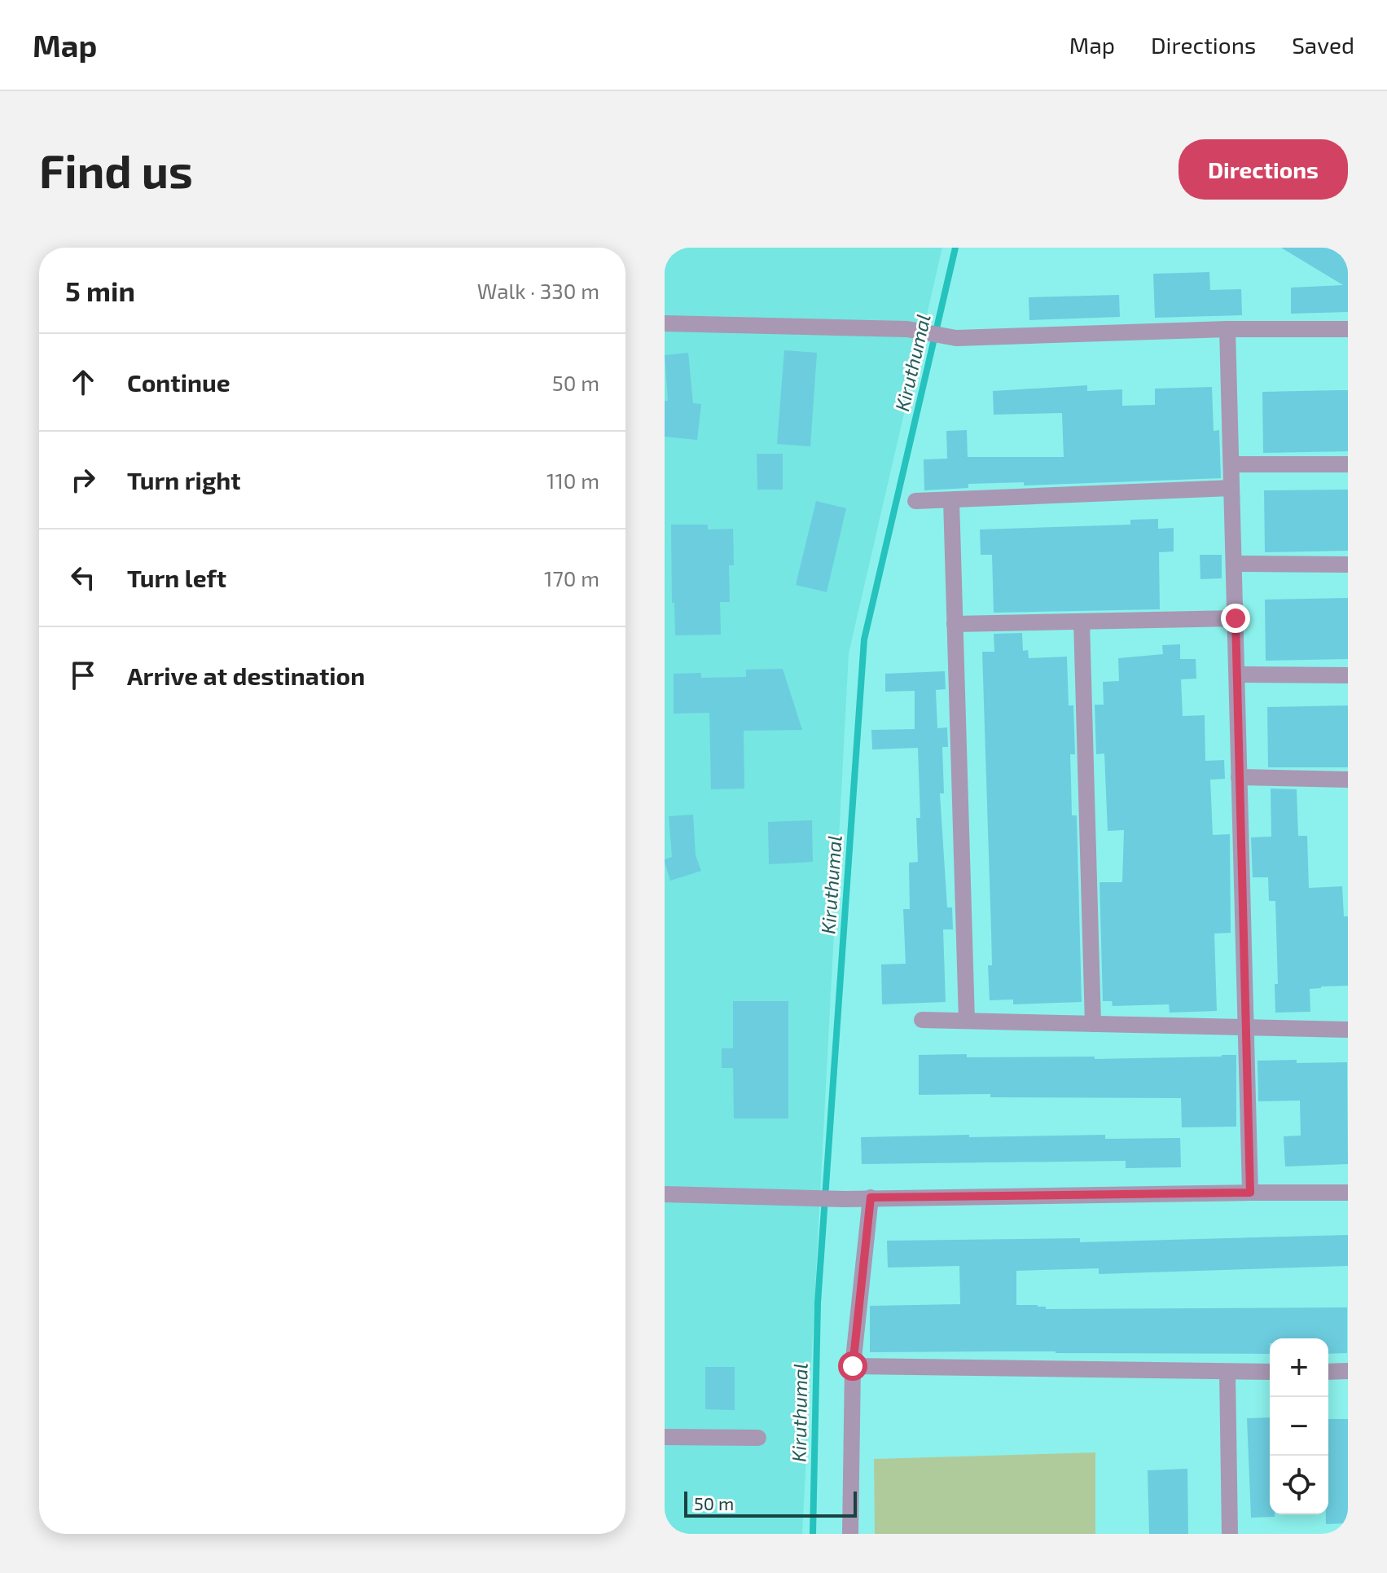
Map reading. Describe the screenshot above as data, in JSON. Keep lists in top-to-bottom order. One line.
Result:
{"water":["Kiruthumal"],"scale_bar":"50 m","page":{"header":"Map","nav":["Map","Directions","Saved"],"buttons":"Directions","title":"Find us","heading":["5 min","Walk · 330 m"],"list":[["Continue","50 m"],["Turn right","110 m"],["Turn left","170 m"],"Arrive at destination"],"map_buttons":["+","−"],"scale":"50 m"}}
